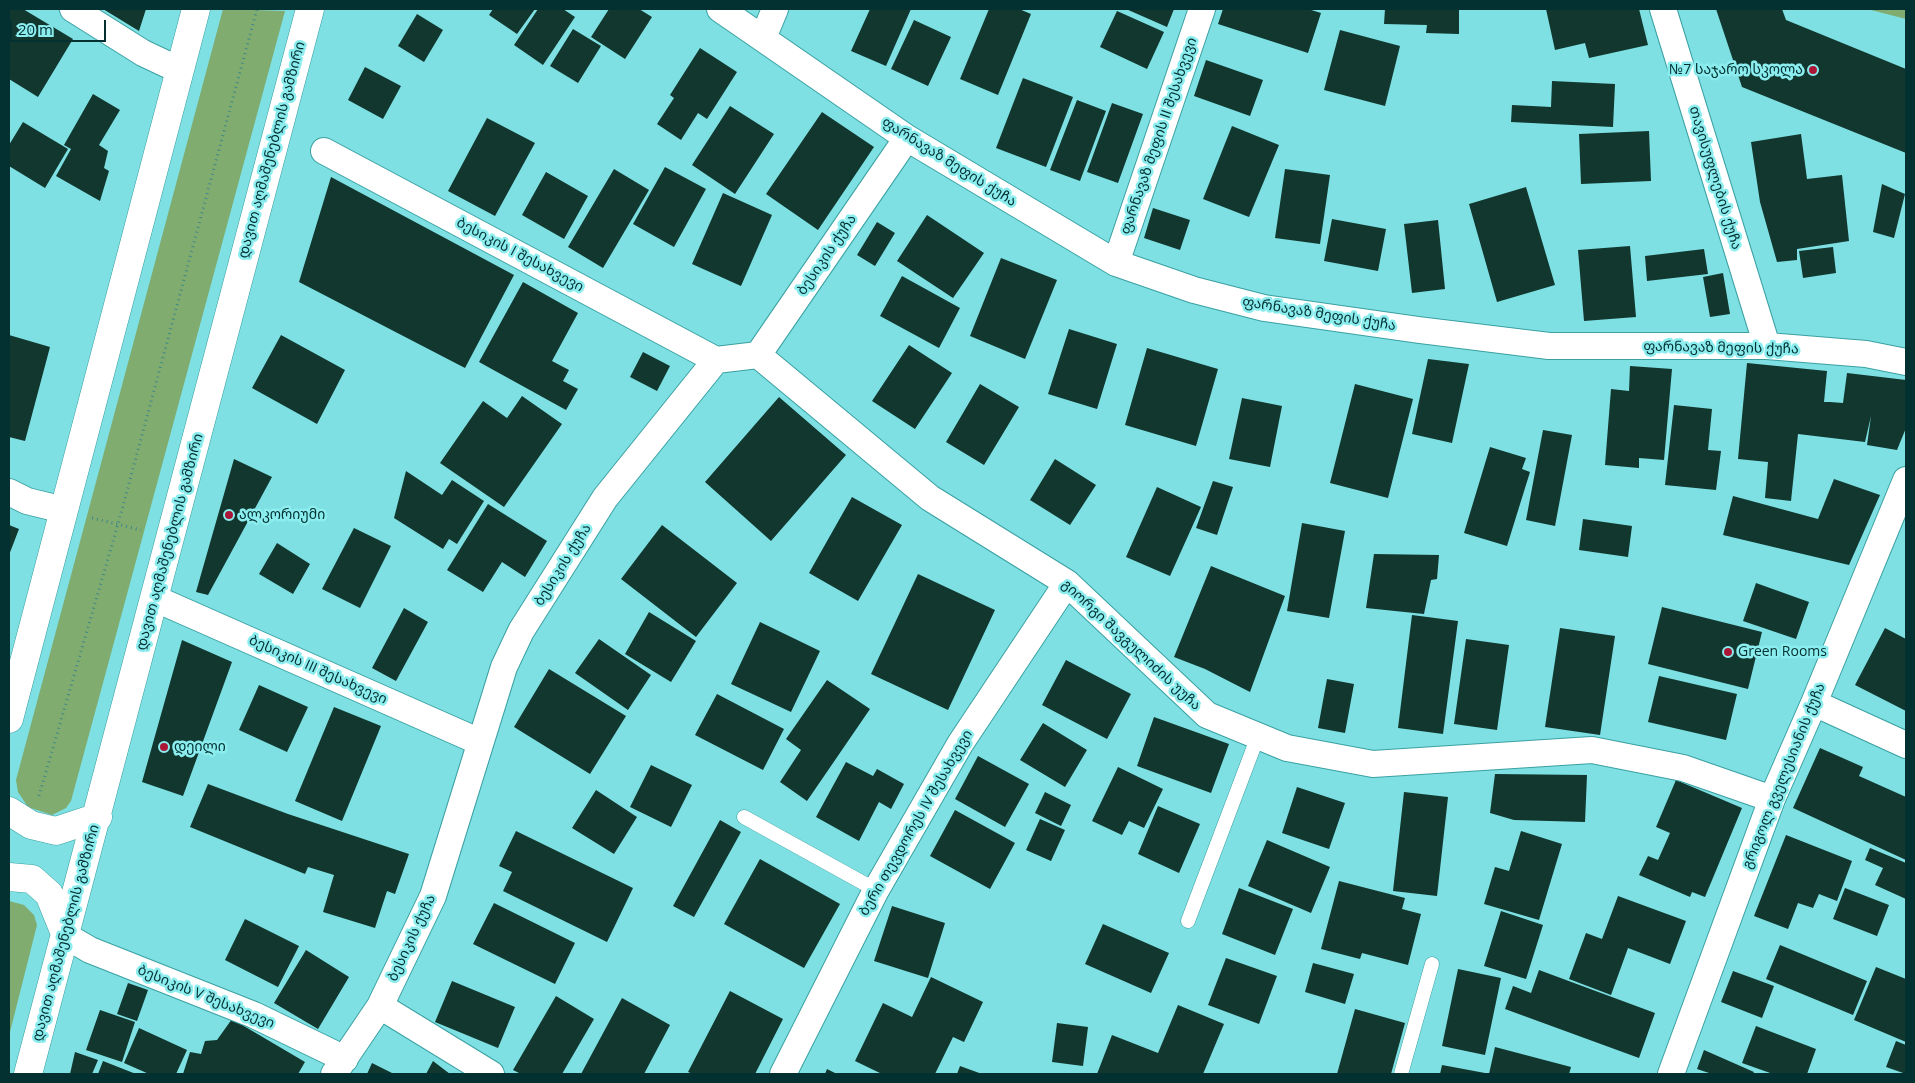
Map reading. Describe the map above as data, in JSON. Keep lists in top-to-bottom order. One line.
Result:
{"streets":{"main road":["დავით აღმაშენებლის გამზირი"],"street":["ფარნავაზ მეფის II შესახვევი","ფარნავაზ მეფის ქუჩა","თავისუფლების ქუჩა","ბესიკის I შესახვევი","ბესიკის ქუჩა","გიორგი შავგულიძის უუჩა","ბესიკის III შესახვევი","გრიგოლ გველესიანის ქუჩა","ბერი თევდორეს IV შესახვევი","ბესიკის V შესახვევი"]},"crossings":[["ფარნავაზ მეფის II შესახვევი","ფარნავაზ მეფის ქუჩა"],["დავით აღმაშენებლის გამზირი","ბესიკის III შესახვევი"],["დავით აღმაშენებლის გამზირი","ბესიკის V შესახვევი"],["ფარნავაზ მეფის ქუჩა","თავისუფლების ქუჩა"],["ფარნავაზ მეფის ქუჩა","ბესიკის ქუჩა"],["ბესიკის I შესახვევი","ბესიკის ქუჩა"],["ბესიკის ქუჩა","გიორგი შავგულიძის უუჩა"],["ბესიკის ქუჩა","ბესიკის III შესახვევი"],["ბესიკის ქუჩა","ბესიკის V შესახვევი"],["გიორგი შავგულიძის უუჩა","გრიგოლ გველესიანის ქუჩა"],["გიორგი შავგულიძის უუჩა","ბერი თევდორეს IV შესახვევი"]],"places":["№7 საჯარო სკოლა","ალკორიუმი","Green Rooms","დეილი"],"scale_bar":"20 m"}
